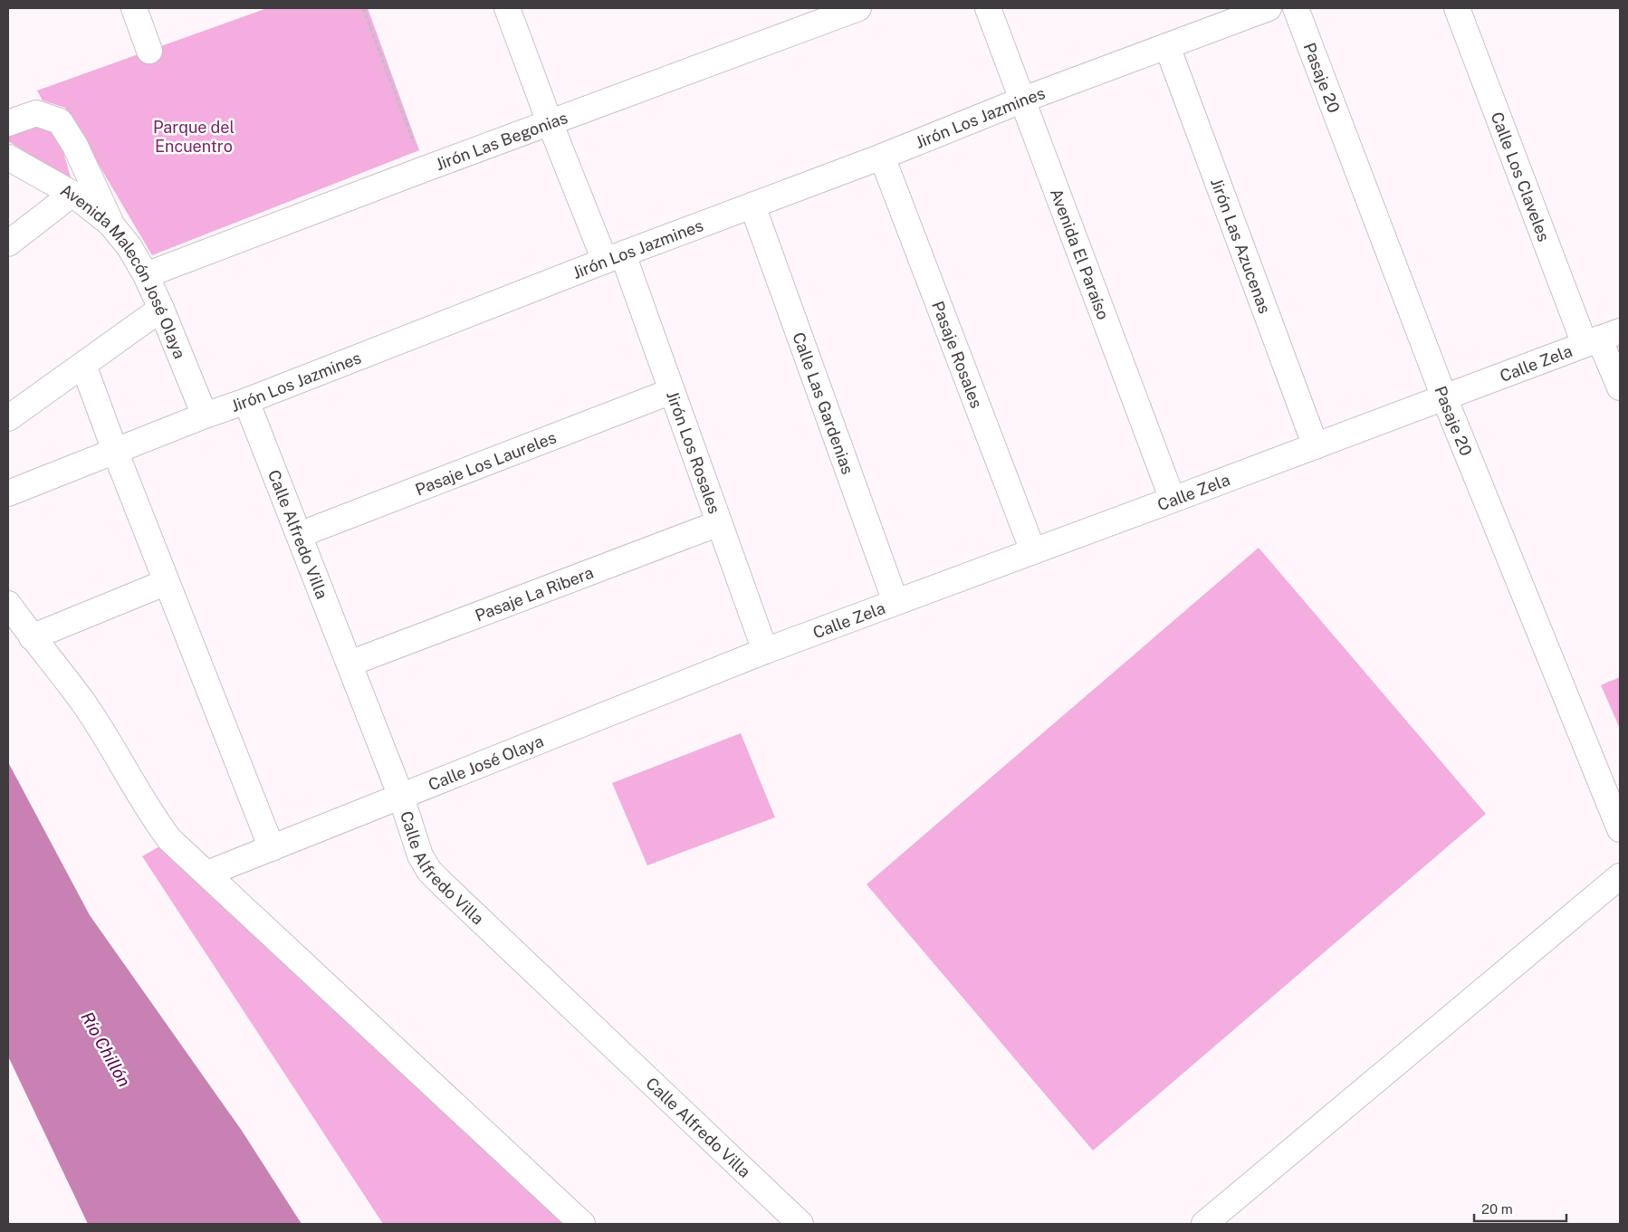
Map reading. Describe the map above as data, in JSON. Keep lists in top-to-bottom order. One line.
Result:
{"streets":{"street":["Pasaje 20","Jirón Los Jazmines","Jirón Las Begonias","Calle Los Claveles","Jirón Las Azucenas","Avenida El Paraíso","Avenida Malecón José Olaya","Pasaje Rosales","Calle Zela","Calle Las Gardenias","Jirón Los Rosales","Pasaje Los Laureles","Calle Alfredo Villa","Pasaje La Ribera","Calle José Olaya"]},"crossings":[["Pasaje 20","Calle Zela"],["Jirón Los Jazmines","Jirón Las Azucenas"],["Jirón Los Jazmines","Avenida El Paraíso"],["Jirón Los Jazmines","Avenida Malecón José Olaya"],["Jirón Los Jazmines","Pasaje Rosales"],["Jirón Los Jazmines","Calle Las Gardenias"],["Jirón Los Jazmines","Jirón Los Rosales"],["Jirón Los Jazmines","Calle Alfredo Villa"],["Jirón Las Begonias","Avenida Malecón José Olaya"],["Jirón Las Begonias","Jirón Los Rosales"],["Calle Los Claveles","Calle Zela"],["Jirón Las Azucenas","Calle Zela"],["Avenida El Paraíso","Calle Zela"],["Pasaje Rosales","Calle Zela"],["Calle Zela","Calle Las Gardenias"],["Calle Zela","Jirón Los Rosales"],["Calle Zela","Calle José Olaya"],["Jirón Los Rosales","Pasaje Los Laureles"],["Jirón Los Rosales","Pasaje La Ribera"],["Jirón Los Rosales","Calle José Olaya"],["Pasaje Los Laureles","Calle Alfredo Villa"],["Calle Alfredo Villa","Pasaje La Ribera"],["Calle Alfredo Villa","Calle José Olaya"]],"water":["Río Chillón"],"parks":["Parque del Encuentro"],"scale_bar":"20 m"}
